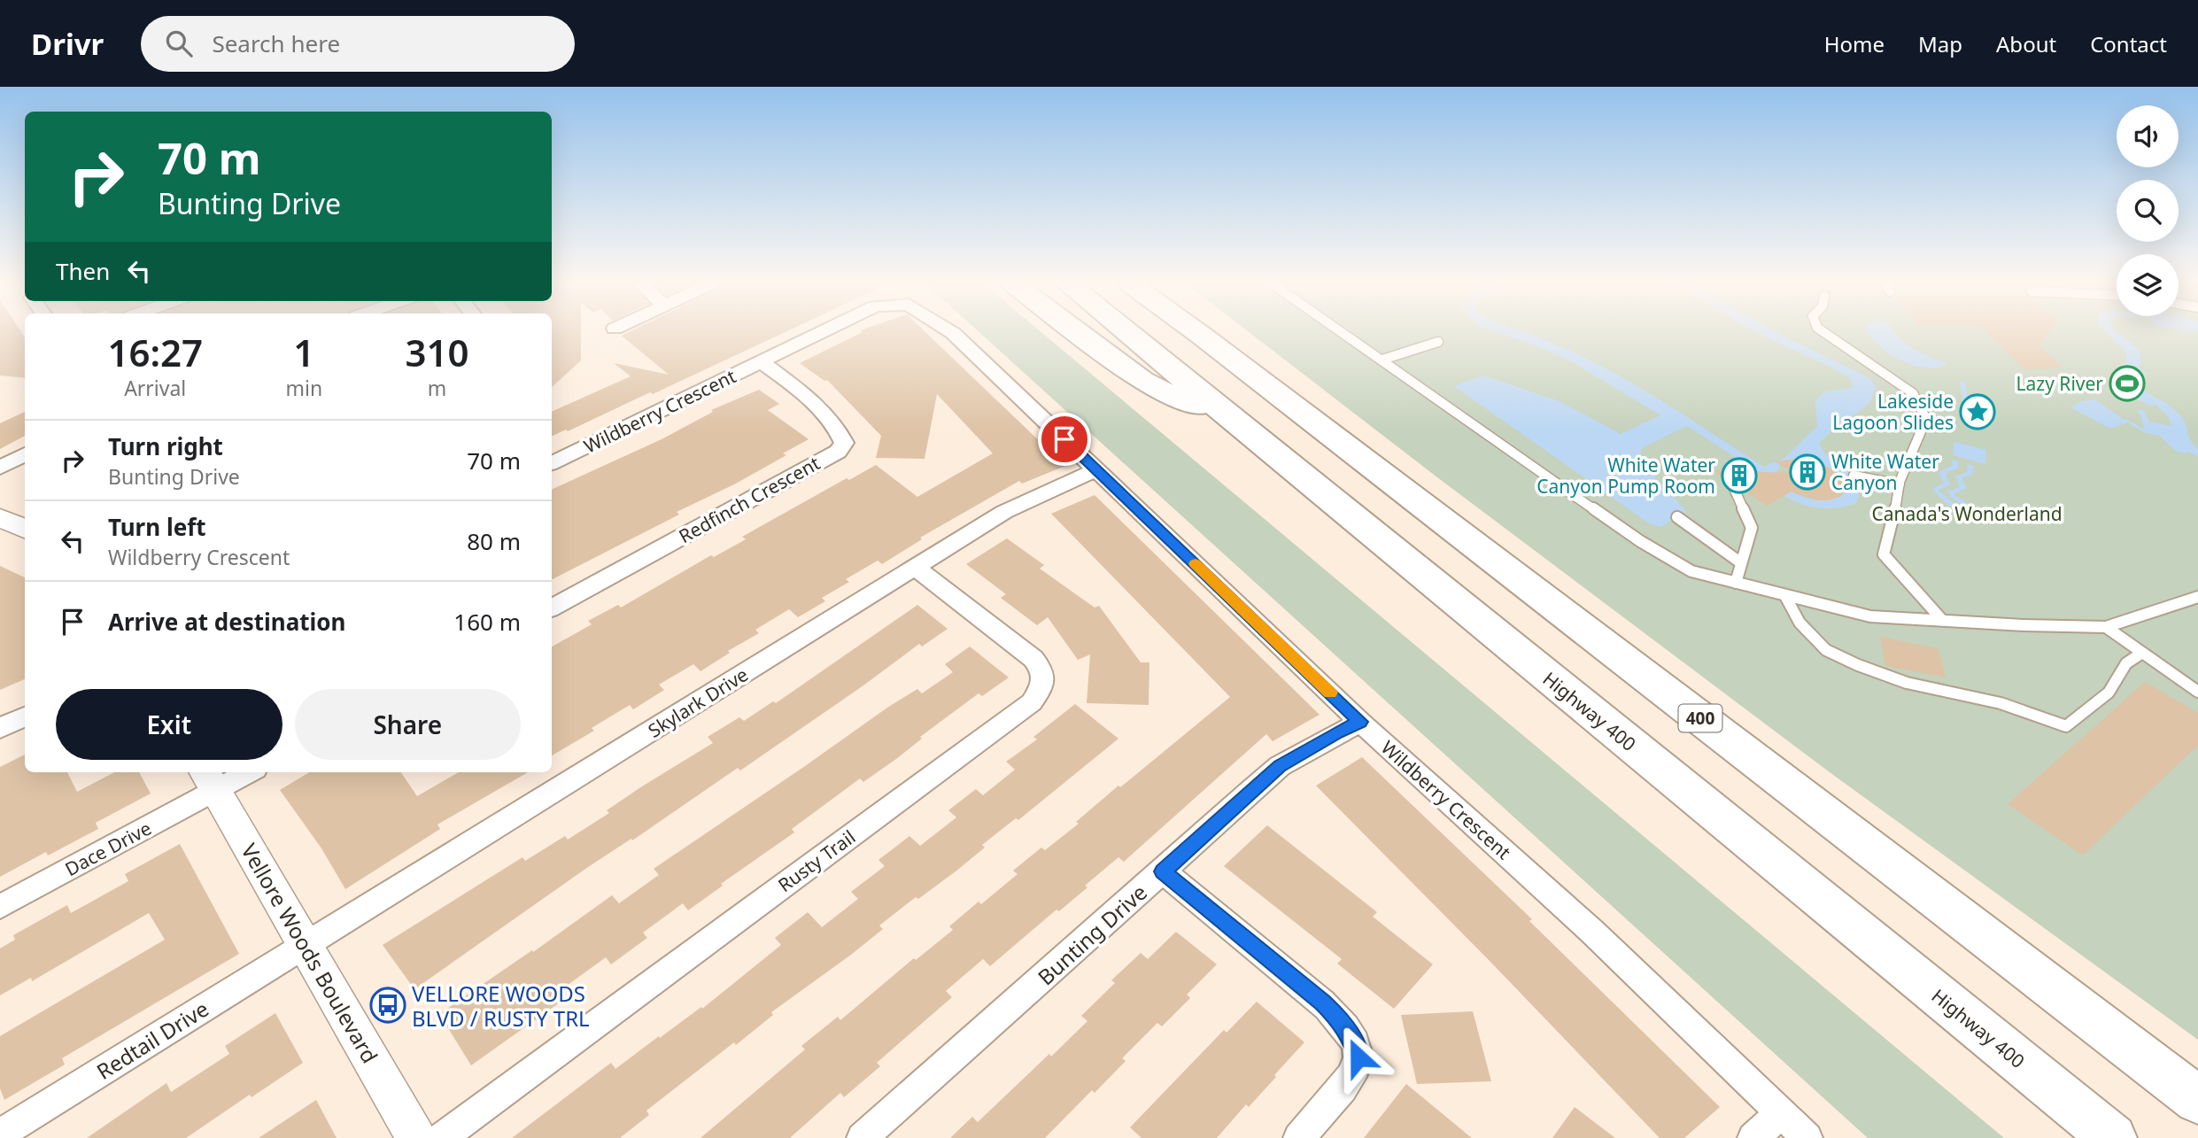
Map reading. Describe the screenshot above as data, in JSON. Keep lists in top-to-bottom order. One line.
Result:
{"streets":{"highway":["Highway 400","400"],"street":["Wildberry Crescent","Redfinch Crescent","Skylark Drive","Dace Drive","Rusty Trail","Bunting Drive","Vellore Woods Boulevard","Redtail Drive"]},"crossings":[["Wildberry Crescent","Redfinch Crescent"],["Wildberry Crescent","Skylark Drive"],["Wildberry Crescent","Bunting Drive"],["Skylark Drive","Rusty Trail"],["Skylark Drive","Vellore Woods Boulevard"],["Skylark Drive","Redtail Drive"],["Dace Drive","Vellore Woods Boulevard"],["Vellore Woods Boulevard","Redtail Drive"]],"parks":["Canada's Wonderland"],"places":{"sports":["Lazy River"],"place":["Lakeside Lagoon Slides"],"building":["White Water Canyon","White Water Canyon Pump Room"],"bus stop":["VELLORE WOODS BLVD / RUSTY TRL"]},"page":{"header":"Drivr","search":"Search here","nav":["Home","Map","About","Contact"],"turn":["70 m","Bunting Drive"],"then":"Then","eta":["16:27","Arrival","1","min","310","m"],"list":[{"name":"Turn right","note":"Bunting Drive","value":"70 m"},{"name":"Turn left","note":"Wildberry Crescent","value":"80 m"},{"name":"Arrive at destination","value":"160 m"}],"buttons":["Exit","Share"]}}
